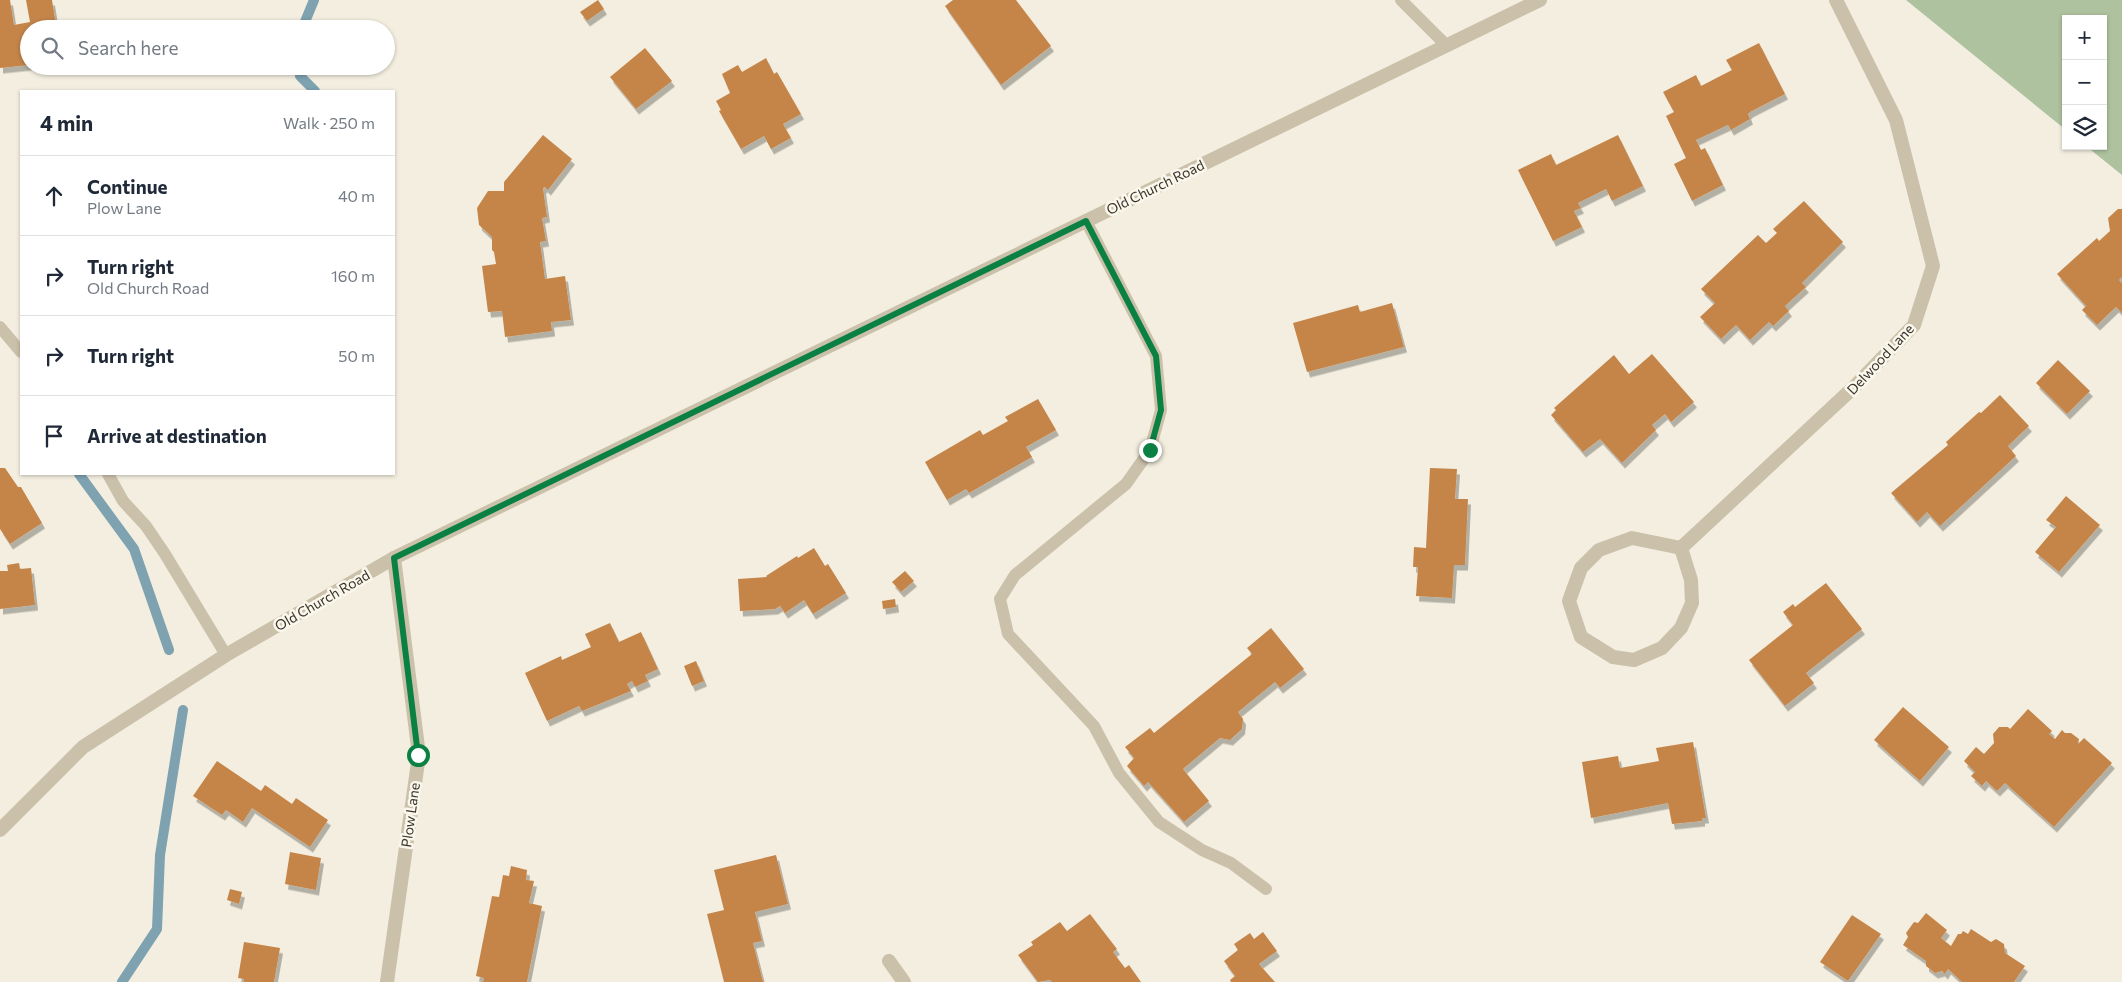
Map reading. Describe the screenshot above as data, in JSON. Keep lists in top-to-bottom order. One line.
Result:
{"streets":{"street":["Old Church Road","Delwood Lane","Plow Lane"]},"crossings":[["Old Church Road","Plow Lane"]],"page":{"map_buttons":["+","−"],"search":"Search here","heading":["4 min","Walk · 250 m"],"list":[["Continue","Plow Lane","40 m"],["Turn right","Old Church Road","160 m"],["Turn right","50 m"],"Arrive at destination"]}}
